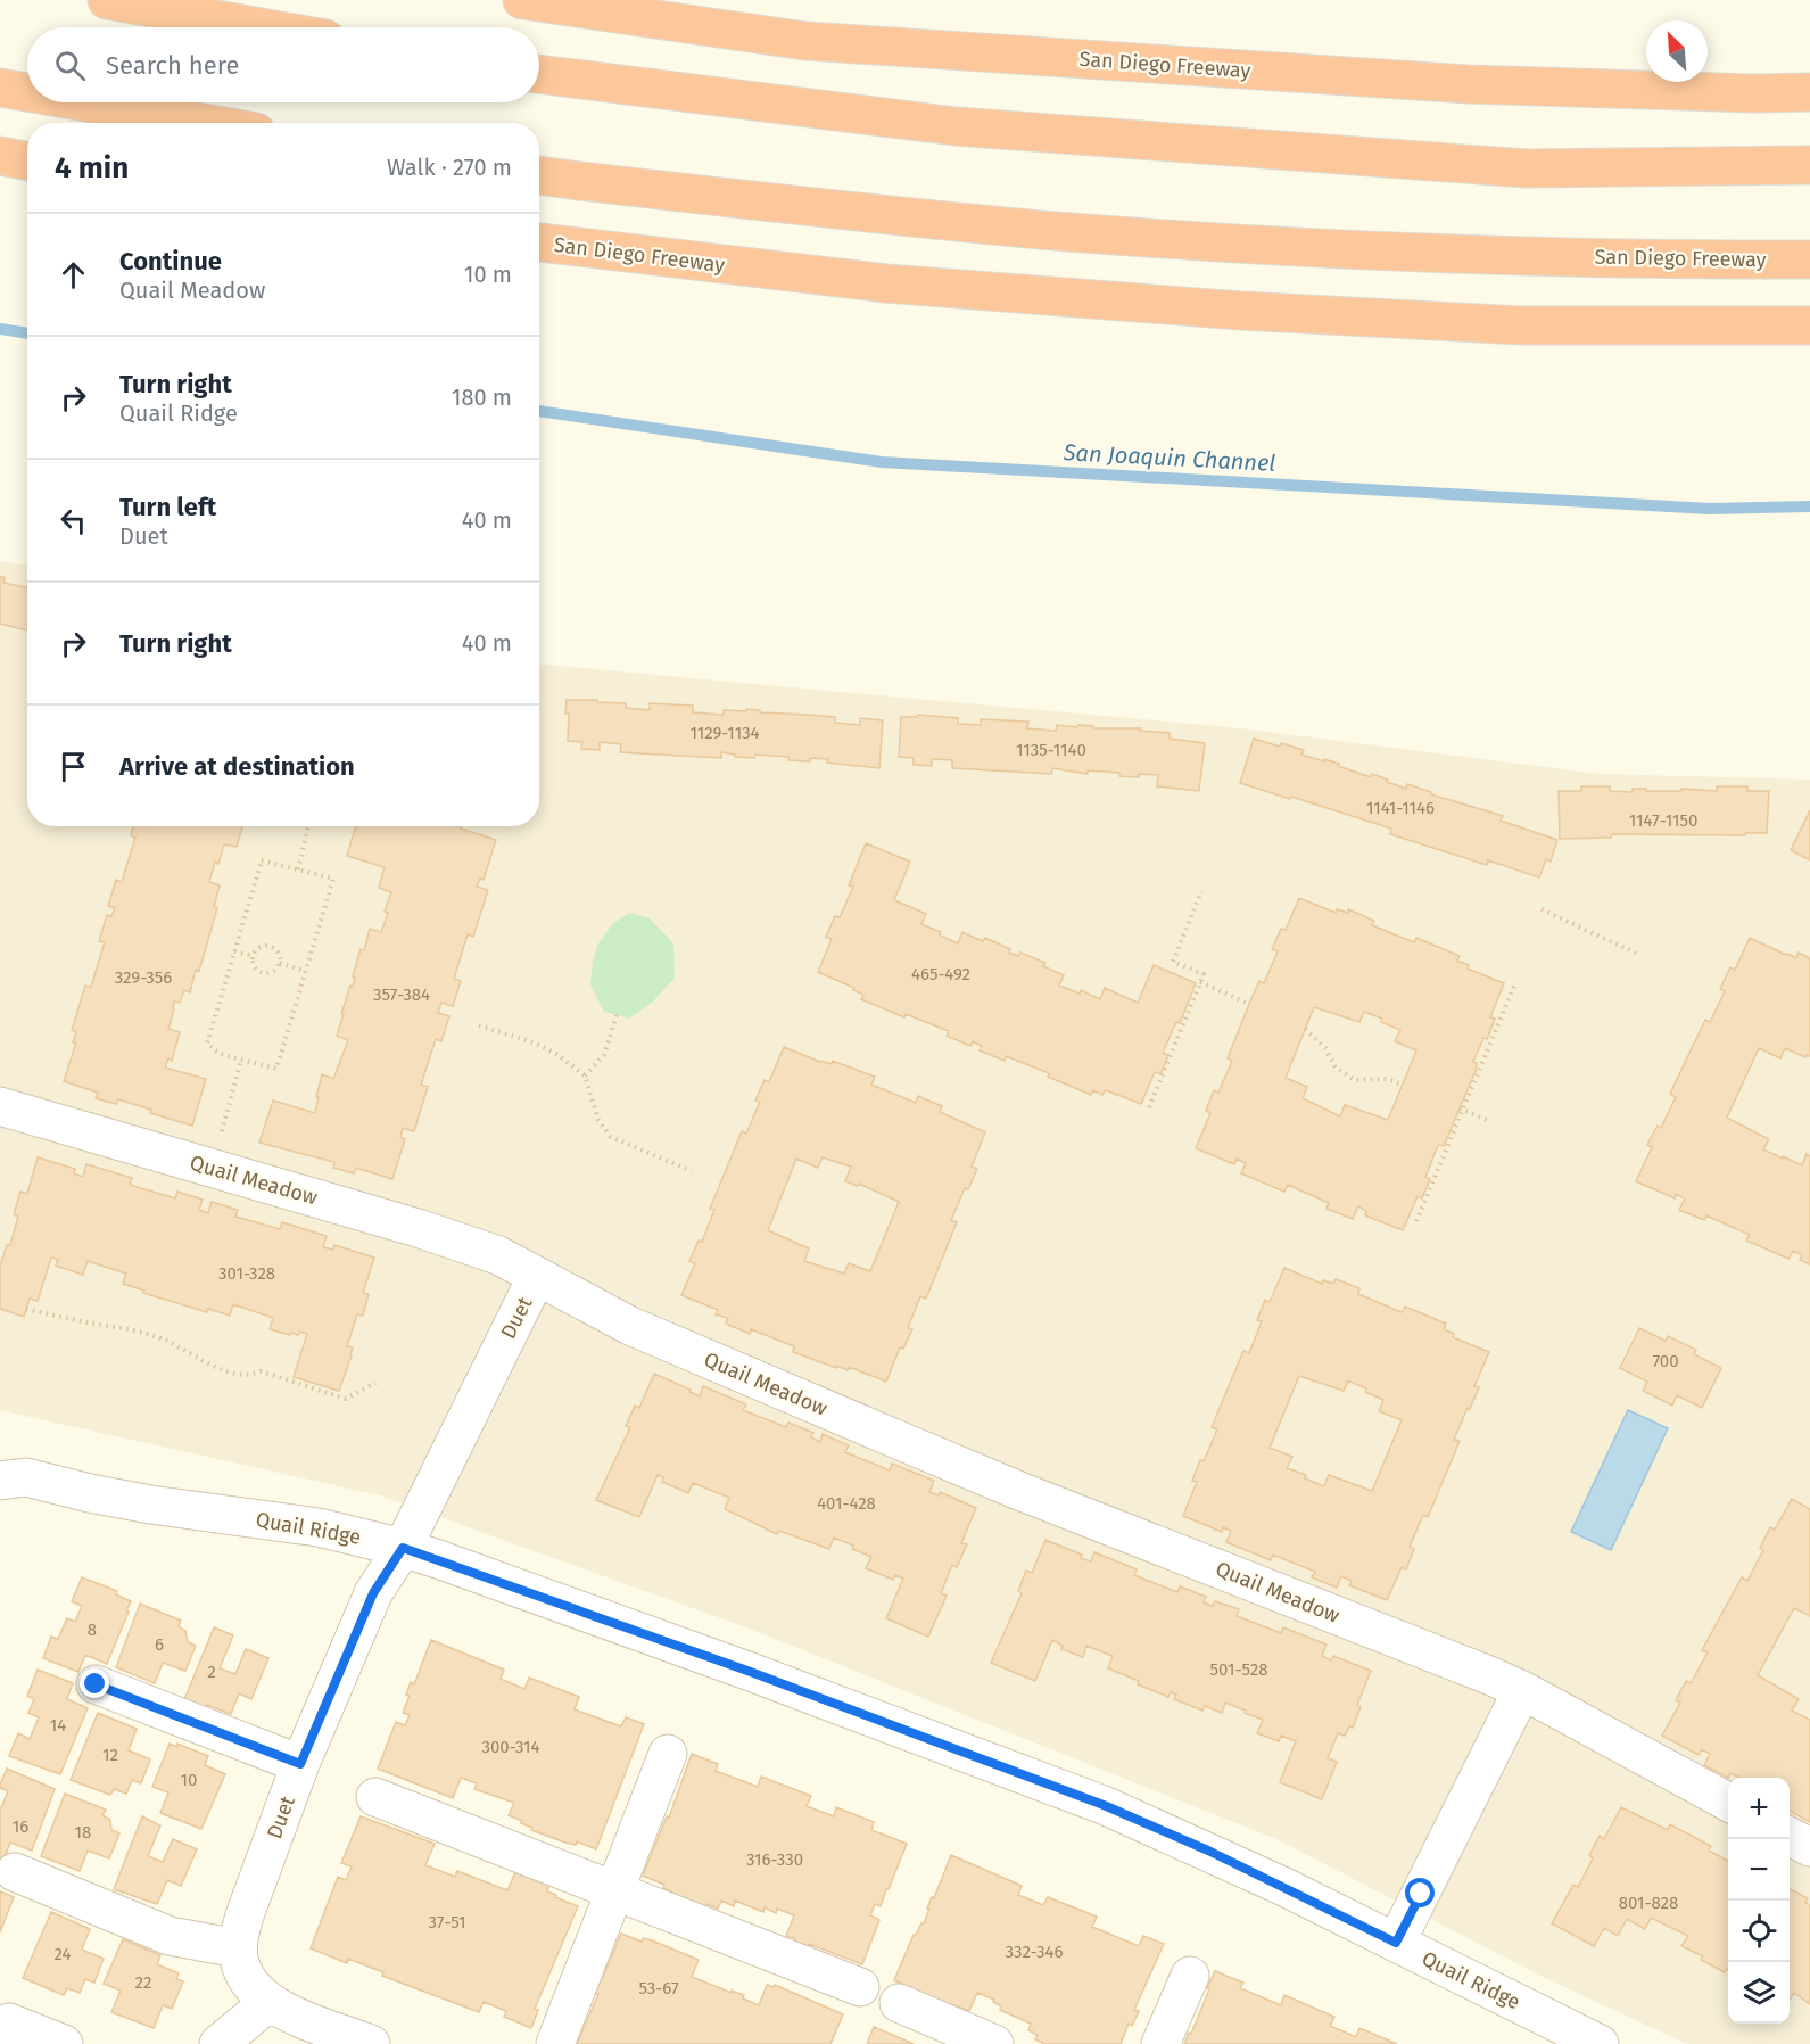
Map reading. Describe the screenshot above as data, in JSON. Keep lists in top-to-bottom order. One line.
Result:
{"streets":{"highway":["San Diego Freeway"],"street":["Quail Meadow","Duet","Quail Ridge"]},"crossings":[["Quail Meadow","Duet"],["Duet","Quail Ridge"]],"water":["San Joaquin Channel"],"house_numbers":["1129-1134","1135-1140","1141-1146","1147-1150","465-492","329-356","357-384","301-328","700","401-428","8","6","501-528","2","14","300-314","12","10","16","18","316-330","801-828","37-51","332-346","24","22","53-67"],"north":"top left","page":{"search":"Search here","heading":["4 min","Walk · 270 m"],"list":[["Continue","Quail Meadow","10 m"],["Turn right","Quail Ridge","180 m"],["Turn left","Duet","40 m"],["Turn right","40 m"],"Arrive at destination"],"map_buttons":["+","−"]}}
